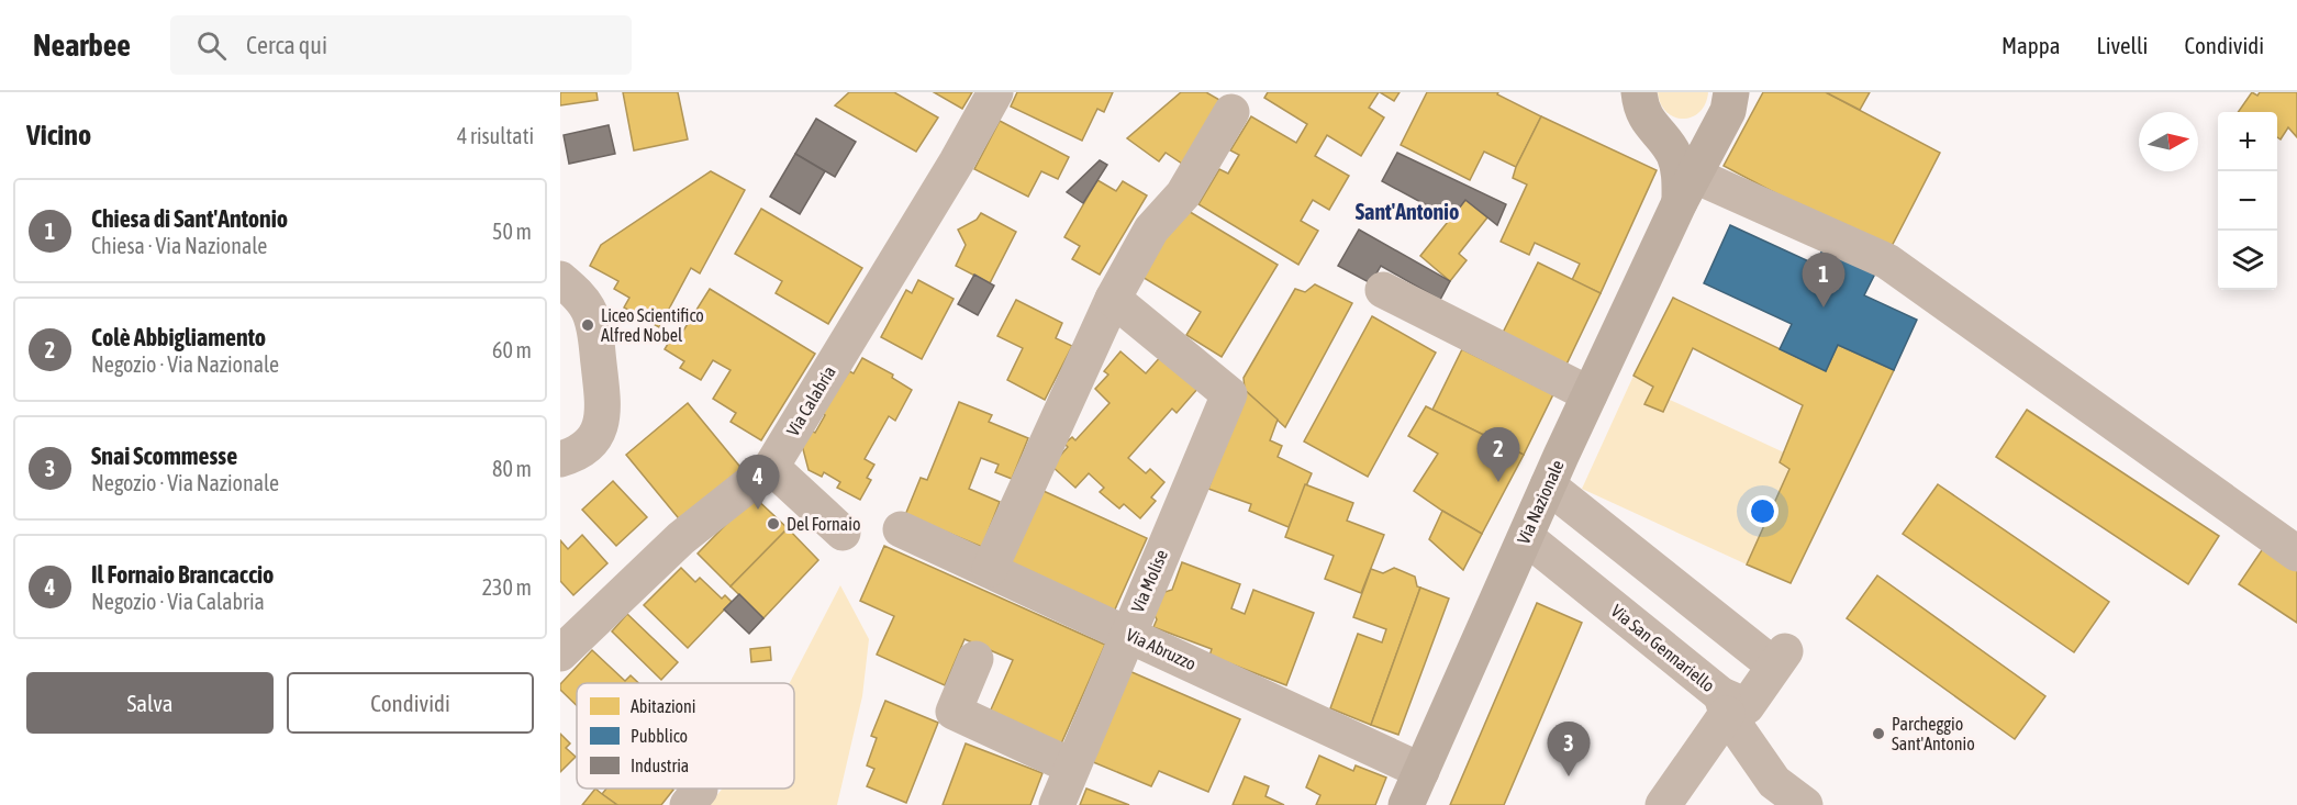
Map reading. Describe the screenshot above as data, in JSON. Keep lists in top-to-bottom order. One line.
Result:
{"streets":{"main road":["Via Nazionale"],"street":["Via Calabria","Via Molise","Via San Gennariello","Via Abruzzo"]},"crossings":[["Via Nazionale","Via San Gennariello"],["Via Nazionale","Via Abruzzo"],["Via Molise","Via Abruzzo"]],"districts":["Sant'Antonio"],"places":["Liceo Scientifico Alfred Nobel","Del Fornaio","Parcheggio Sant'Antonio"],"legend":["Abitazioni","Pubblico","Industria"],"north":"right","page":{"header":"Nearbee","search":"Cerca qui","nav":["Mappa","Livelli","Condividi"],"heading":["Vicino","4 risultati"],"map_buttons":["+","−"],"list":[{"mark":"1","name":"Chiesa di Sant'Antonio","note":"Chiesa · Via Nazionale","value":"50 m"},{"mark":"2","name":"Colè Abbigliamento","note":"Negozio · Via Nazionale","value":"60 m"},{"mark":"3","name":"Snai Scommesse","note":"Negozio · Via Nazionale","value":"80 m"},{"mark":"4","name":"Il Fornaio Brancaccio","note":"Negozio · Via Calabria","value":"230 m"}],"pins":["1","2","4","3"],"buttons":["Salva","Condividi"]}}
